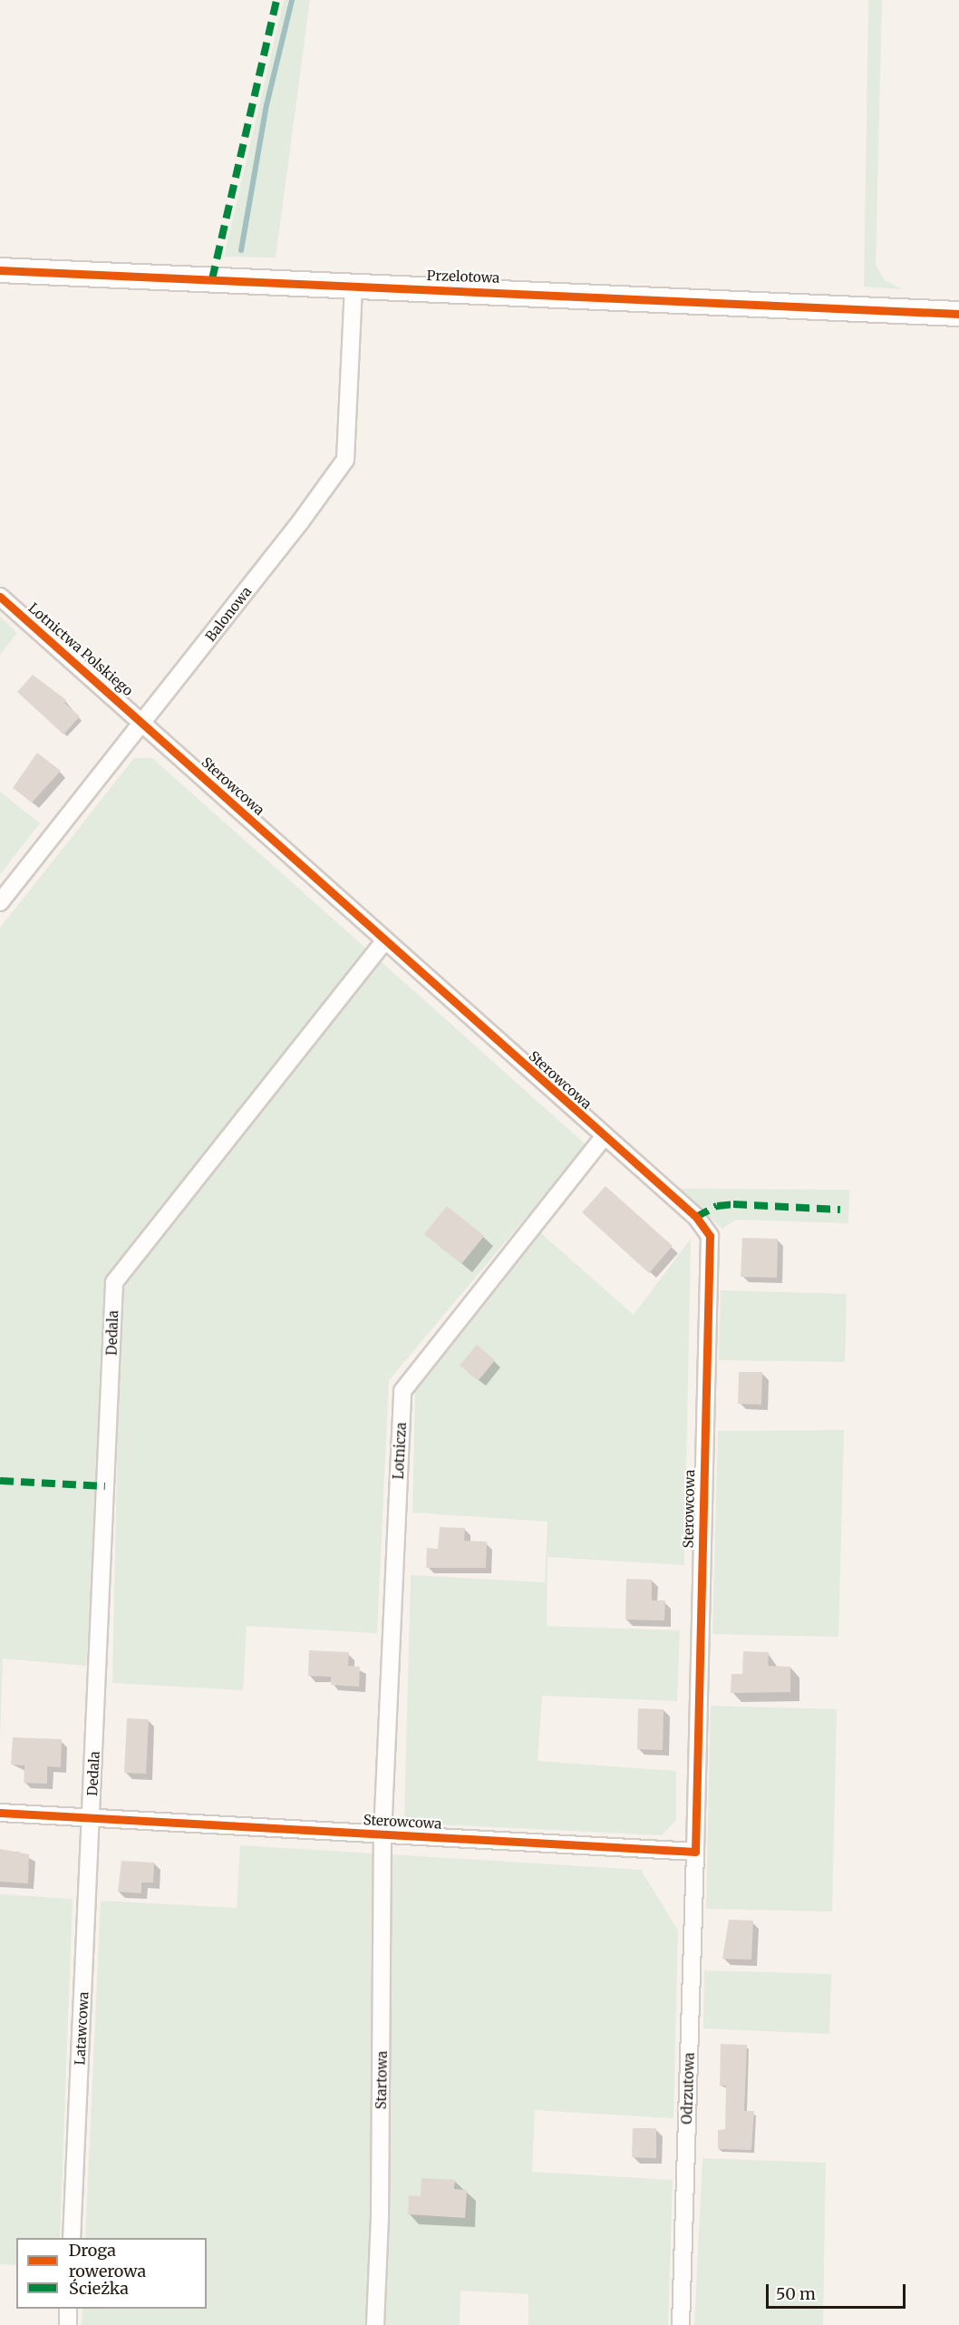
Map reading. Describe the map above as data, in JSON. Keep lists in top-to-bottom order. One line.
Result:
{"streets":{"street":["Przelotowa","Balonowa","Lotnictwa Polskiego","Sterowcowa","Dedala","Lotnicza","Latawcowa","Startowa","Odrzutowa"]},"crossings":[["Przelotowa","Balonowa"],["Balonowa","Lotnictwa Polskiego"],["Balonowa","Sterowcowa"],["Lotnictwa Polskiego","Sterowcowa"],["Sterowcowa","Dedala"],["Sterowcowa","Lotnicza"],["Sterowcowa","Latawcowa"],["Sterowcowa","Startowa"],["Sterowcowa","Odrzutowa"],["Dedala","Latawcowa"],["Lotnicza","Startowa"]],"legend":["Droga rowerowa","Ścieżka"],"scale_bar":"50 m"}
